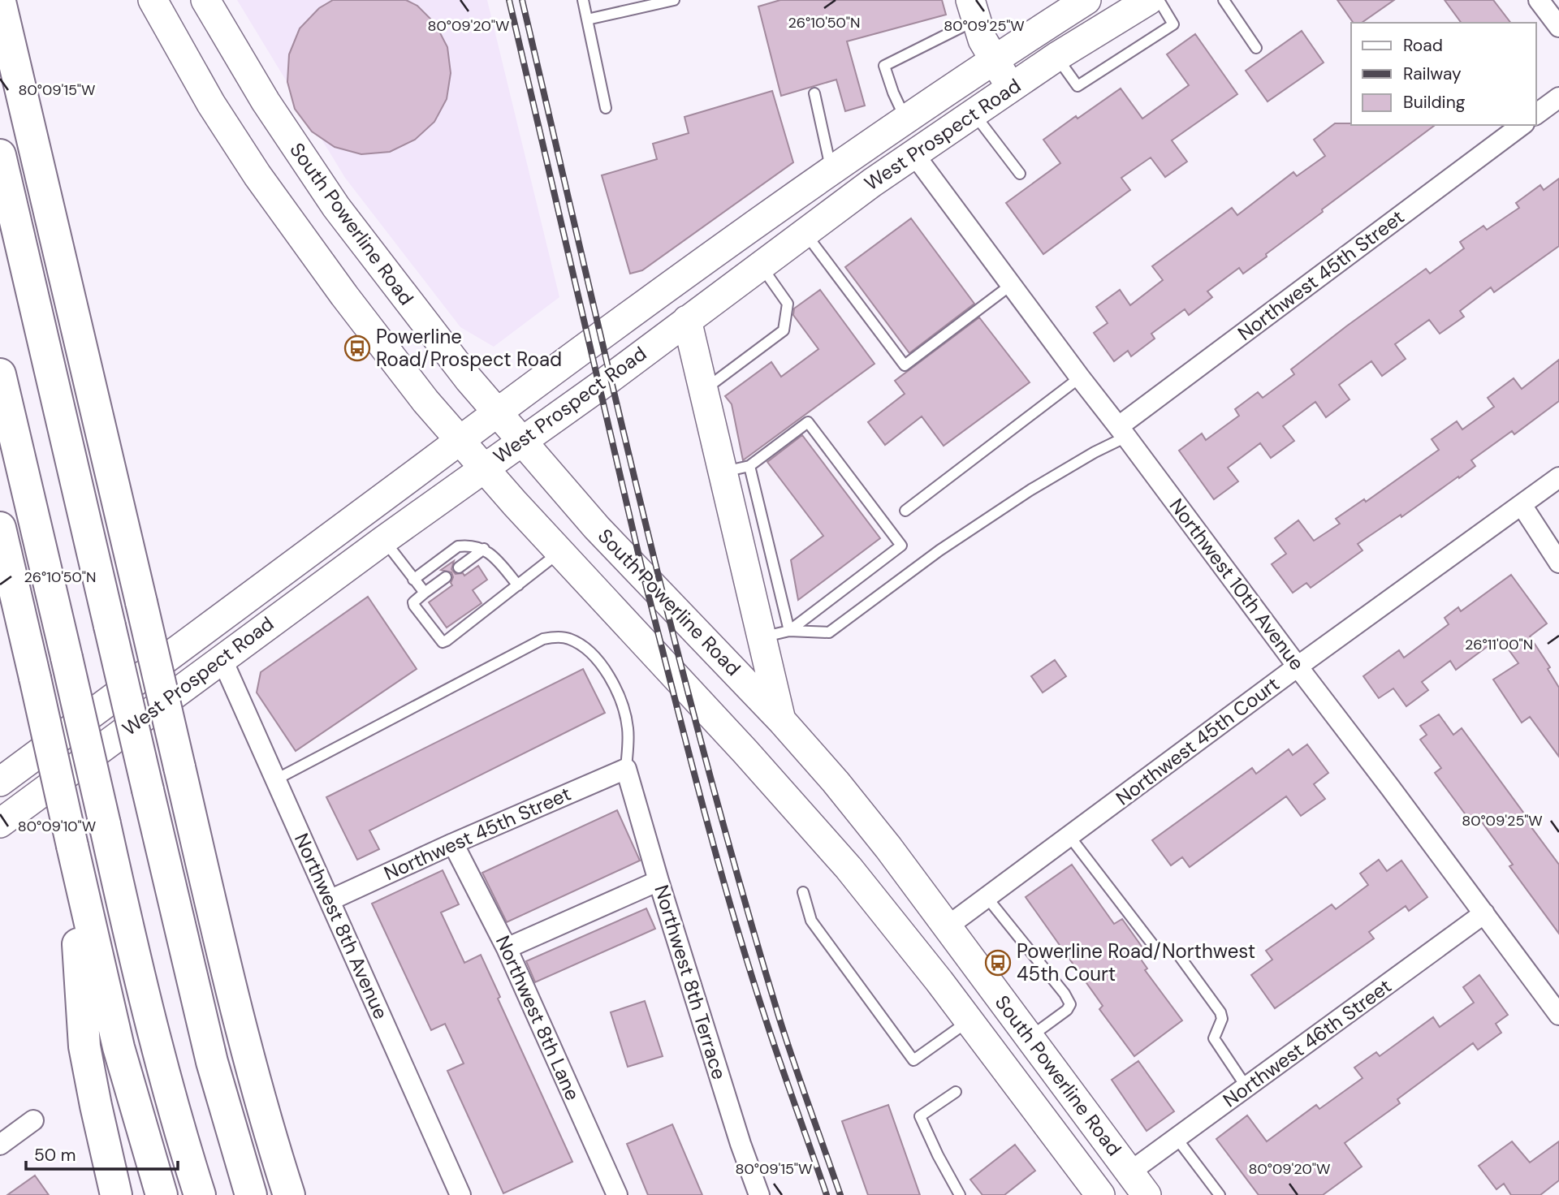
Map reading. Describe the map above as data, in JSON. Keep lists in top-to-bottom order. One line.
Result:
{"streets":{"main road":["West Prospect Road","South Powerline Road"],"street":["Northwest 45th Street","Northwest 10th Avenue","Northwest 45th Court","Northwest 8th Avenue","Northwest 8th Terrace","Northwest 8th Lane","Northwest 46th Street"]},"crossings":[["West Prospect Road","South Powerline Road"],["West Prospect Road","Northwest 10th Avenue"],["West Prospect Road","Northwest 8th Avenue"],["South Powerline Road","Northwest 45th Court"],["South Powerline Road","Northwest 46th Street"],["Northwest 45th Street","Northwest 10th Avenue"],["Northwest 45th Street","Northwest 8th Avenue"],["Northwest 45th Street","Northwest 8th Terrace"],["Northwest 45th Street","Northwest 8th Lane"],["Northwest 10th Avenue","Northwest 45th Court"],["Northwest 10th Avenue","Northwest 46th Street"]],"places":{"bus stop":["Powerline Road/Prospect Road","Powerline Road/Northwest 45th Court"]},"legend":["Road","Railway","Building"],"scale_bar":"50 m","coordinates":["26°10'50\"N","80°09'20\"W","80°09'25\"W","80°09'15\"W","26°11'00\"N","80°09'10\"W"]}
